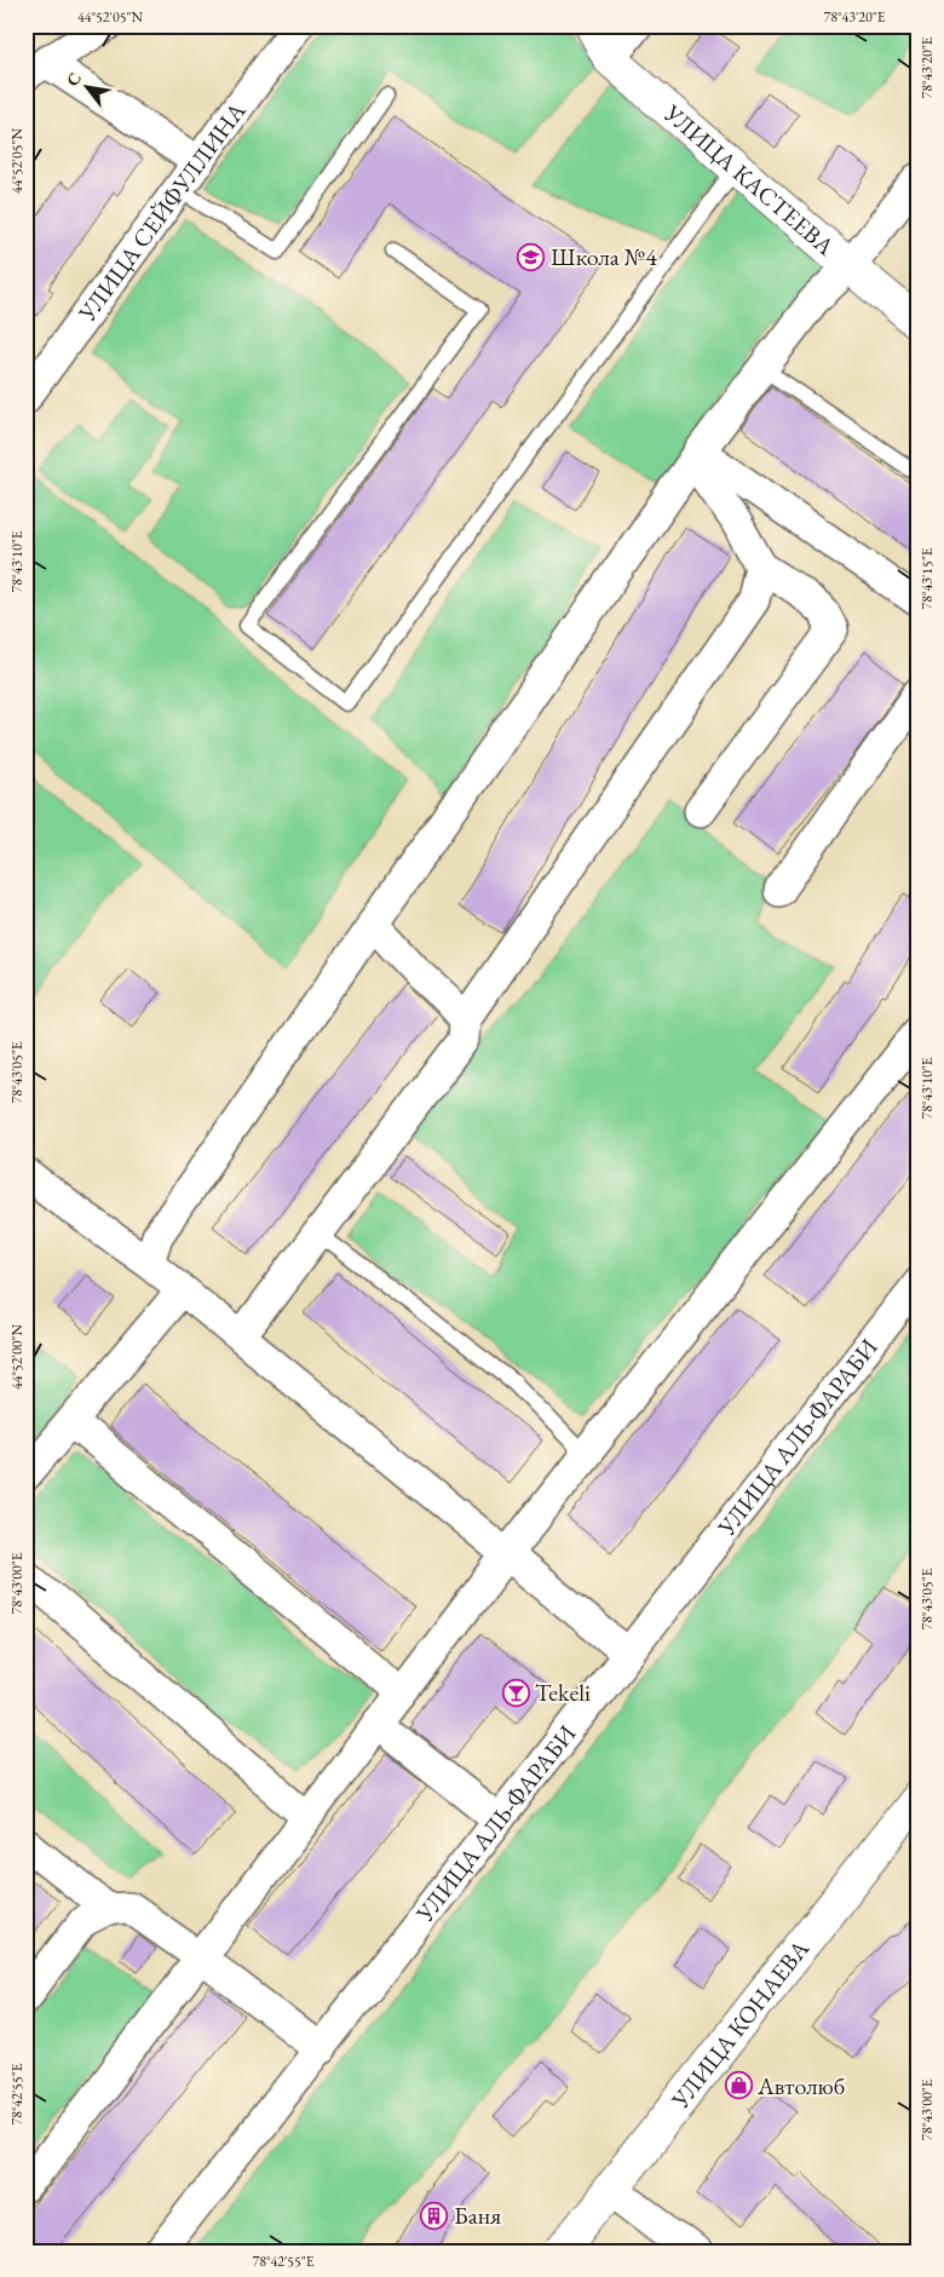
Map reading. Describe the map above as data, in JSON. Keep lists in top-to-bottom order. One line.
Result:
{"streets":{"main road":["УЛИЦА КАСТЕЕВА","УЛИЦА КОНАЕВА"],"street":["УЛИЦА СЕЙФУЛЛИНА","УЛИЦА АЛЬ-ФАРАБИ"]},"places":{"school or university":["Школа №4"],"bar":["Tekeli"],"shop":["Автолюб"],"building":["Баня"]},"north":"top left","coordinates":["44°52'05\"N","78°43'20\"E","78°43'10\"E","78°43'15\"E","78°43'05\"E","44°52'00\"N","78°43'00\"E","78°42'55\"E"]}
